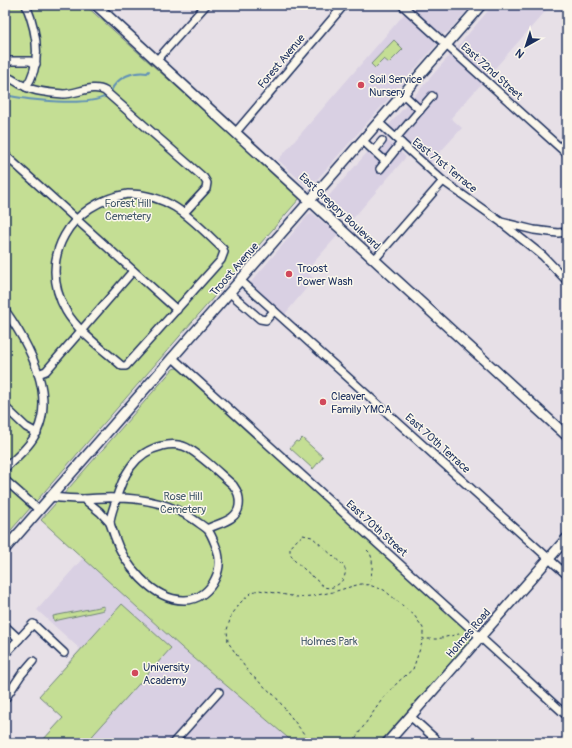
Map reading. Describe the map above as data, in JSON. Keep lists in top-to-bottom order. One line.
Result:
{"streets":{"main road":["East Gregory Boulevard","Troost Avenue","Holmes Road"],"street":["Forest Avenue","East 72nd Street","East 71st Terrace","East 70th Terrace","East 70th Street"]},"crossings":[["Forest Avenue","East Gregory Boulevard"],["East 72nd Street","Troost Avenue"],["East 71st Terrace","Troost Avenue"],["East Gregory Boulevard","Troost Avenue"],["Troost Avenue","East 70th Terrace"],["Troost Avenue","East 70th Street"],["East 70th Terrace","Holmes Road"],["East 70th Street","Holmes Road"]],"parks":["Forest Hill Cemetery","Rose Hill Cemetery","Holmes Park"],"places":["Soil Service Nursery","Troost Power Wash","Cleaver Family YMCA","University Academy"],"north":"bottom left"}
